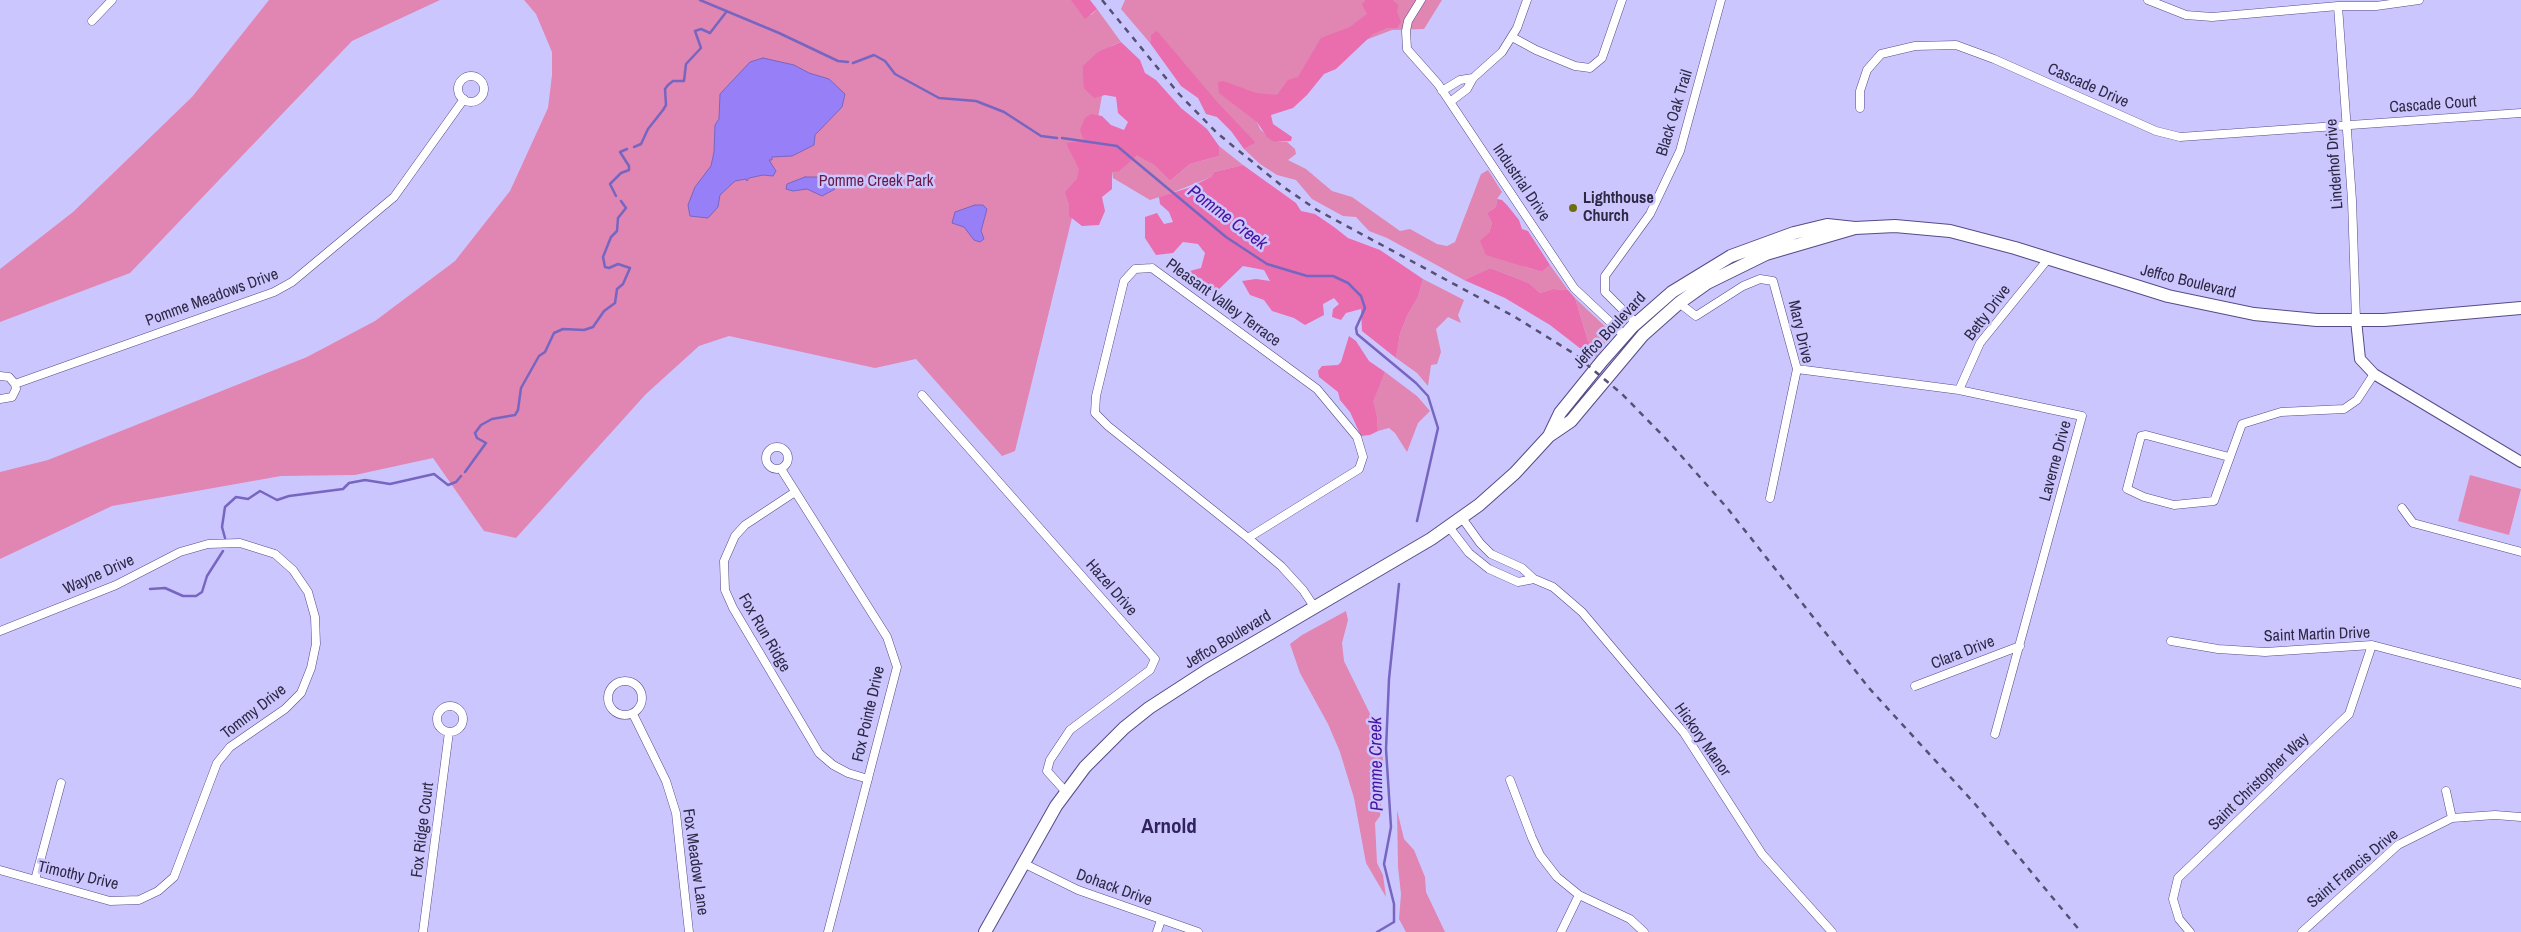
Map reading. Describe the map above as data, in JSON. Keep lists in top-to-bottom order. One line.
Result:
{"streets":{"main road":["Jeffco Boulevard"],"street":["Cascade Drive","Cascade Court","Black Oak Trail","Linderhof Drive","Industrial Drive","Pomme Meadows Drive","Pleasant Valley Terrace","Betty Drive","Mary Drive","Laverne Drive","Wayne Drive","Hazel Drive","Fox Run Ridge","Saint Martin Drive","Clara Drive","Tommy Drive","Fox Pointe Drive","Hickory Manor","Saint Christopher Way","Fox Ridge Court","Fox Meadow Lane","Saint Francis Drive","Timothy Drive","Dohack Drive"]},"crossings":[["Cascade Drive","Cascade Court"],["Cascade Drive","Linderhof Drive"],["Cascade Court","Linderhof Drive"],["Black Oak Trail","Jeffco Boulevard"],["Linderhof Drive","Jeffco Boulevard"],["Industrial Drive","Jeffco Boulevard"],["Jeffco Boulevard","Pleasant Valley Terrace"],["Jeffco Boulevard","Betty Drive"],["Jeffco Boulevard","Mary Drive"],["Jeffco Boulevard","Hazel Drive"],["Jeffco Boulevard","Hickory Manor"],["Jeffco Boulevard","Dohack Drive"],["Betty Drive","Laverne Drive"],["Mary Drive","Laverne Drive"],["Laverne Drive","Clara Drive"],["Wayne Drive","Tommy Drive"],["Fox Run Ridge","Fox Pointe Drive"],["Saint Martin Drive","Saint Christopher Way"],["Tommy Drive","Timothy Drive"]],"districts":["Arnold"],"water":["Pomme Creek"],"parks":["Pomme Creek Park"],"places":["Lighthouse Church"]}
